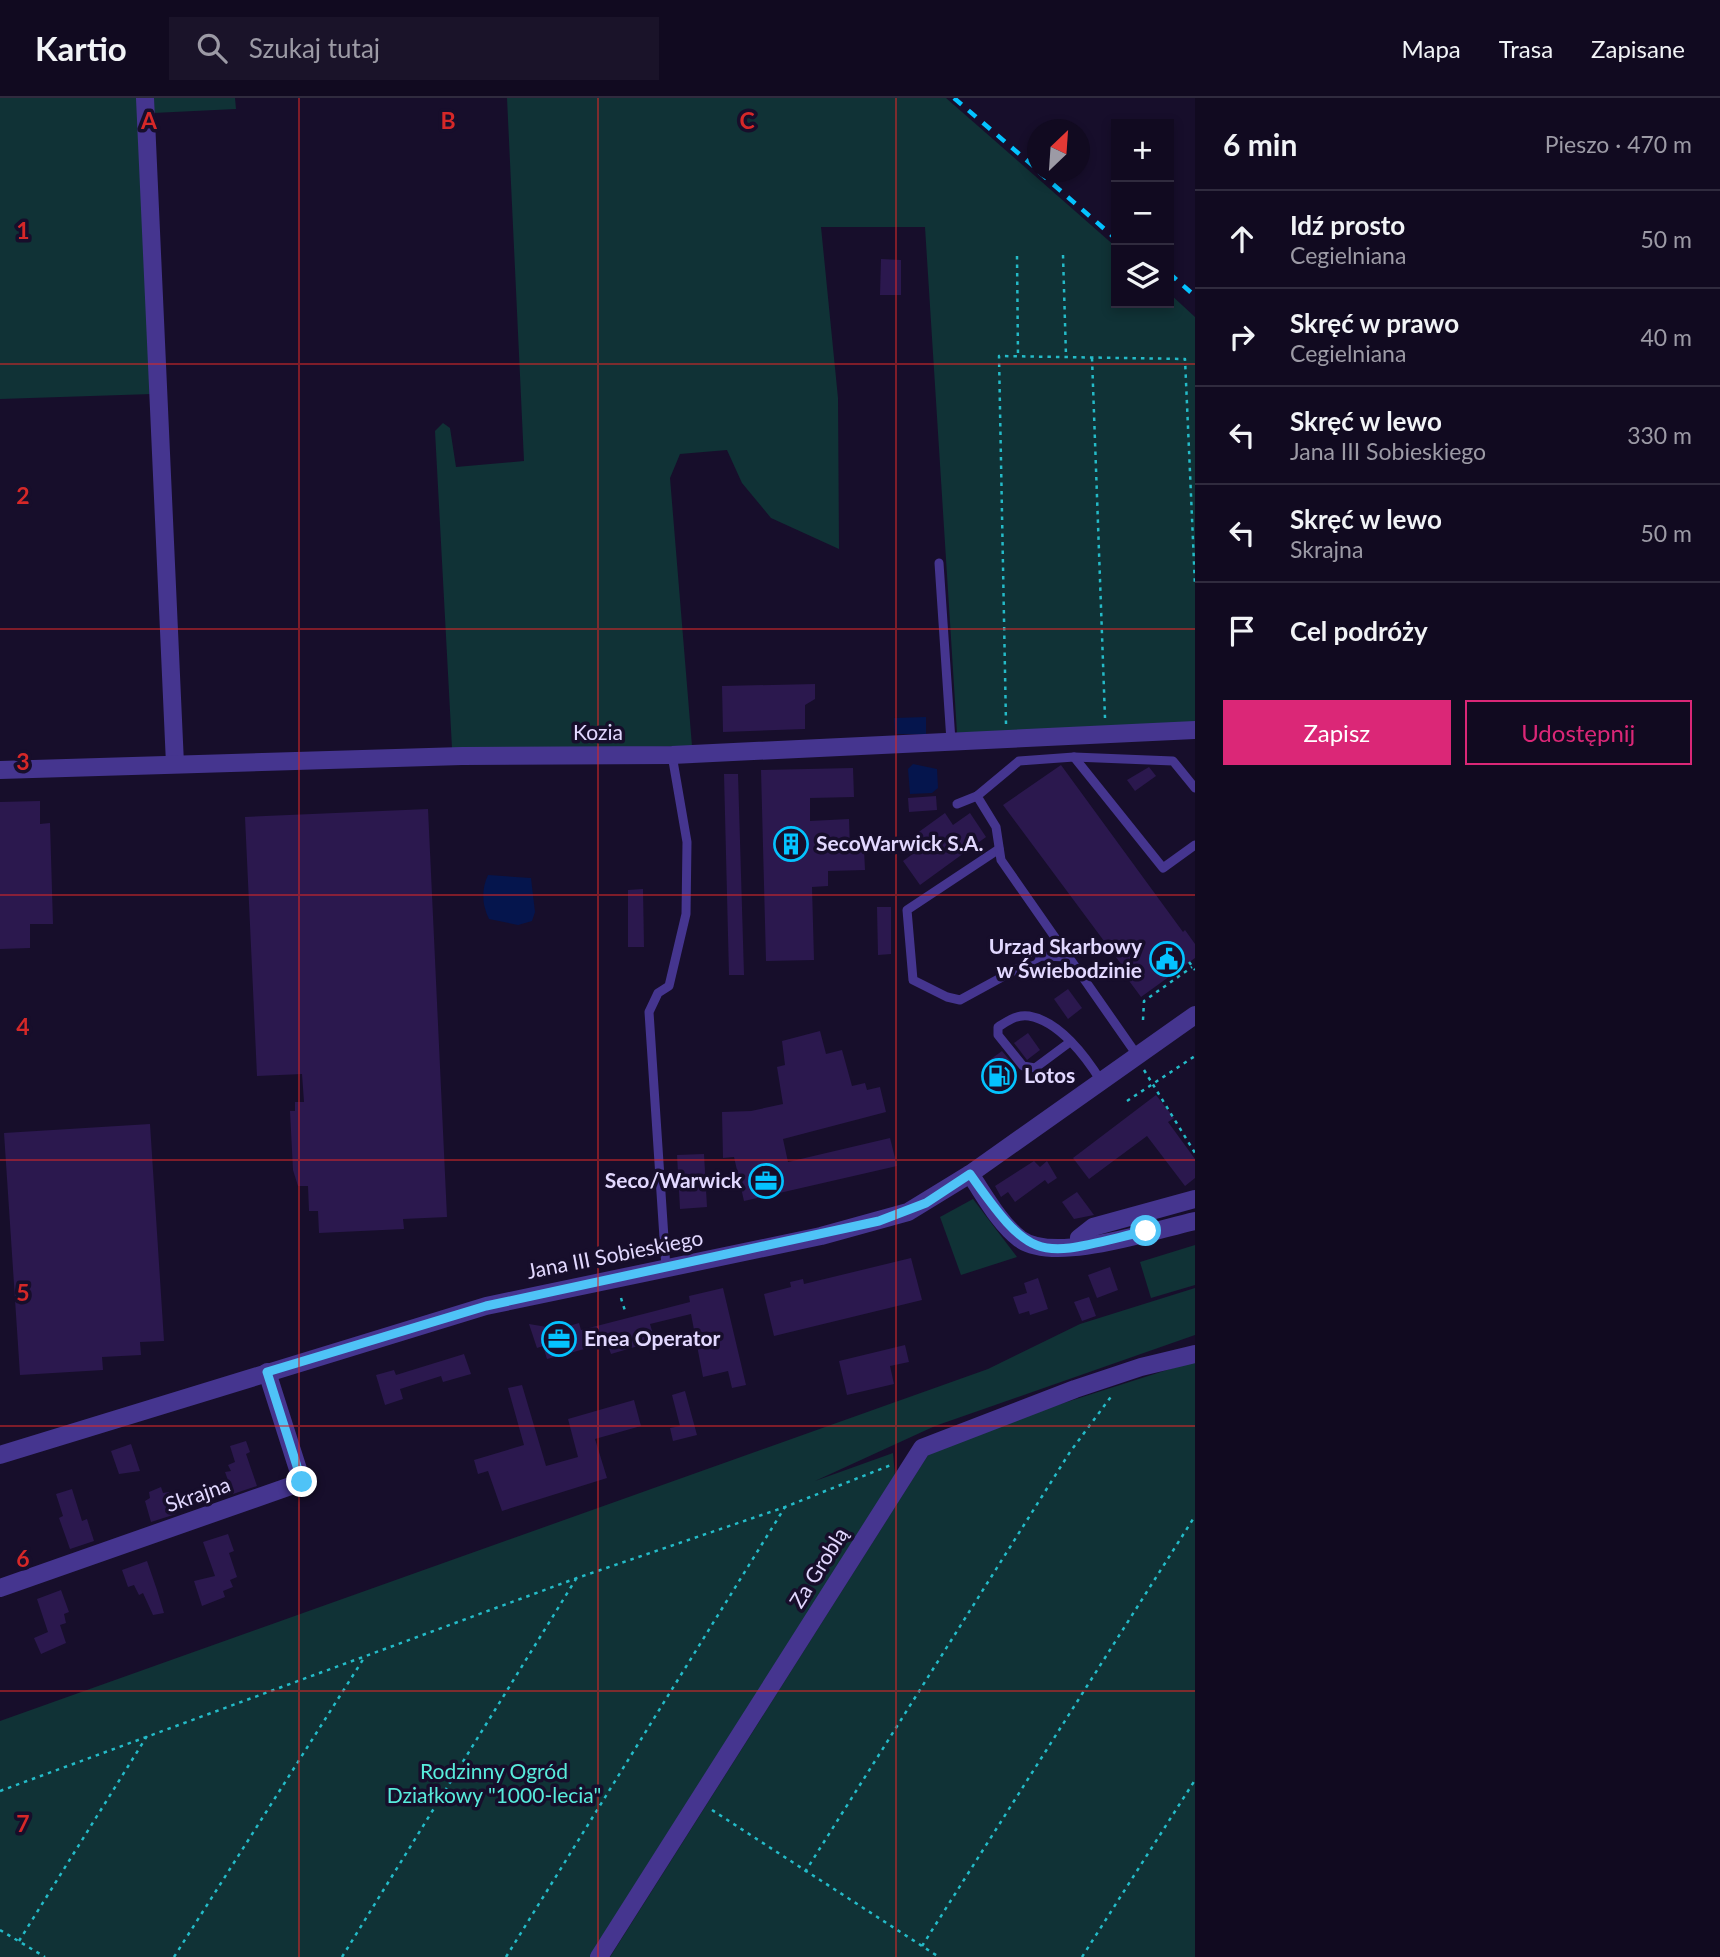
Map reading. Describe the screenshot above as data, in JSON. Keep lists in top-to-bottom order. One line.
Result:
{"streets":{"street":["Kozia","Jana III Sobieskiego","Skrajna","Za Groblą"]},"crossings":[["Jana III Sobieskiego","Skrajna"]],"parks":["Rodzinny Ogród Działkowy \"1000-lecia\""],"places":{"building":["SecoWarwick S.A."],"public building":["Urząd Skarbowy w Świebodzinie"],"fuel station":["Lotos"],"office":["Seco/Warwick","Enea Operator"]},"north":"top right","page":{"header":"Kartio","search":"Szukaj tutaj","nav":["Mapa","Trasa","Zapisane"],"heading":["6 min","Pieszo · 470 m"],"map_buttons":["+","−"],"list":[["Idź prosto","Cegielniana","50 m"],["Skręć w prawo","Cegielniana","40 m"],["Skręć w lewo","Jana III Sobieskiego","330 m"],["Skręć w lewo","Skrajna","50 m"],"Cel podróży"],"buttons":["Zapisz","Udostępnij"]},"grid":{"columns":["A","B","C"],"rows":["1","2","3","4","5","6","7"]}}
